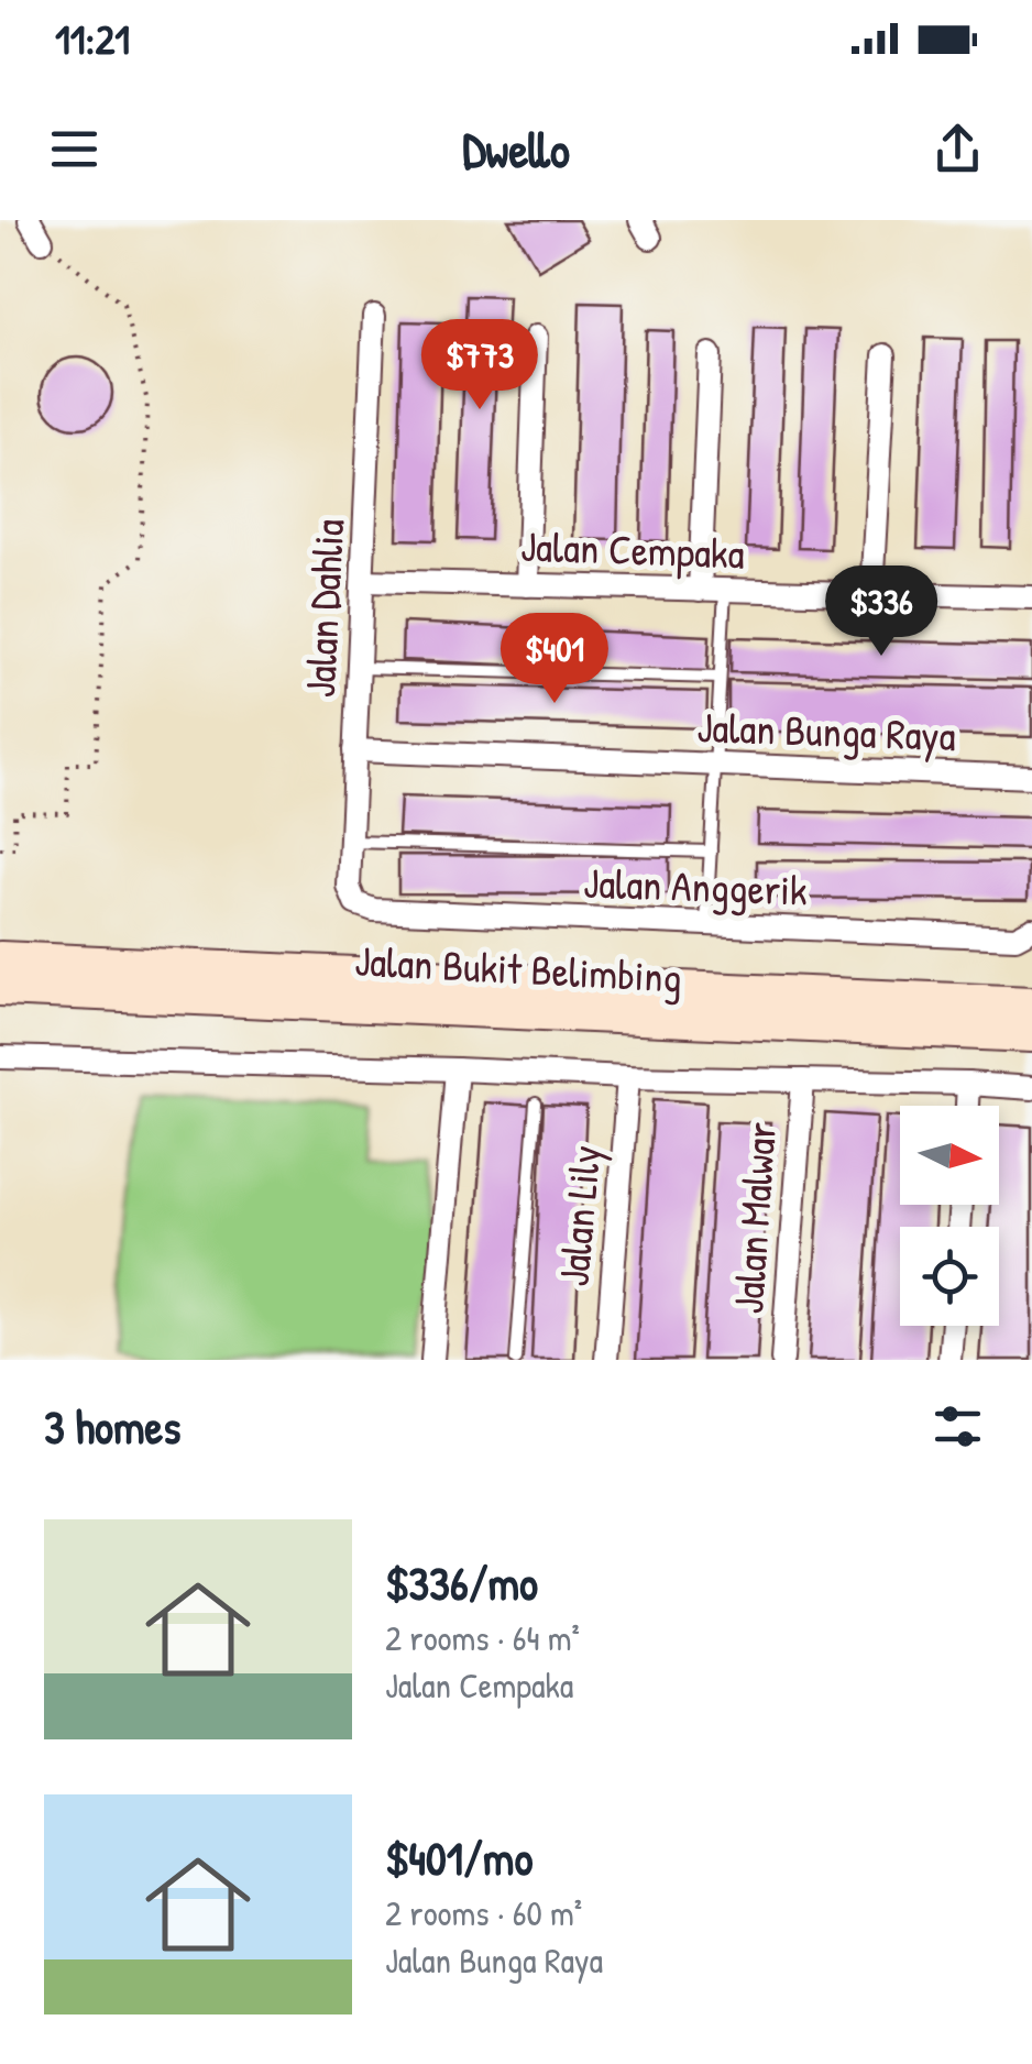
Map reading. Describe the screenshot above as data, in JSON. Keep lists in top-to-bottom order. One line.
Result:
{"streets":{"main road":["Jalan Bukit Belimbing"],"street":["Jalan Cempaka","Jalan Dahlia","Jalan Bunga Raya","Jalan Anggerik","Jalan Lily","Jalan Malwar"]},"crossings":[["Jalan Cempaka","Jalan Dahlia"],["Jalan Dahlia","Jalan Bunga Raya"],["Jalan Dahlia","Jalan Anggerik"]],"north":"right","page":{"status":"11:21","header":"Dwello","price":["$773","$336","$401"],"heading":"3 homes","list":[{"name":"$336/mo","note":"2 rooms · 64 m² · Jalan Cempaka"},{"name":"$401/mo","note":"2 rooms · 60 m² · Jalan Bunga Raya"}]}}
